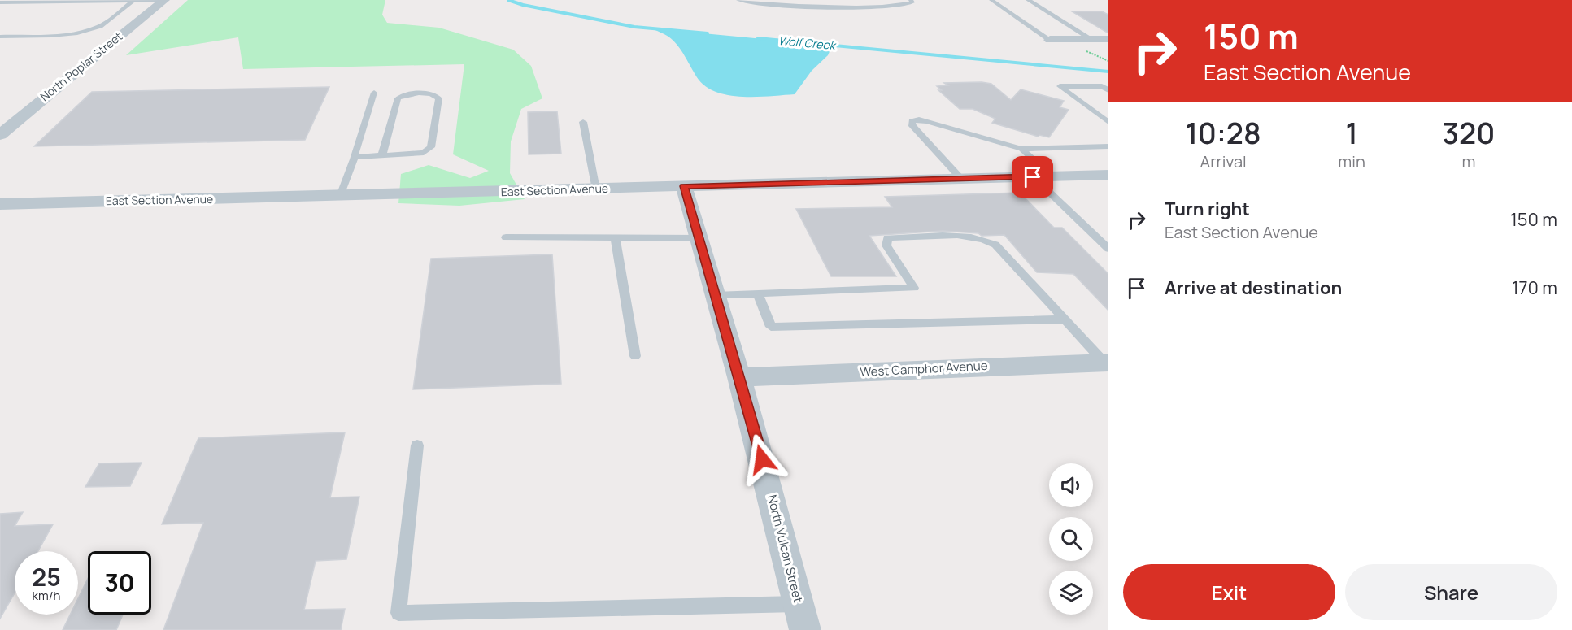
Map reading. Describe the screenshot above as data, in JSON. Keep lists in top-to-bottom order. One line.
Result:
{"streets":{"street":["North Poplar Street","East Section Avenue","West Camphor Avenue","North Vulcan Street"]},"crossings":[["East Section Avenue","North Vulcan Street"],["West Camphor Avenue","North Vulcan Street"]],"water":["Wolf Creek"],"page":{"turn":["150 m","East Section Avenue"],"eta":["10:28","Arrival","1","min","320","m"],"list":[{"name":"Turn right","note":"East Section Avenue","value":"150 m"},{"name":"Arrive at destination","value":"170 m"}],"speed":"25 km/h","limit":"30","buttons":["Exit","Share"]}}
